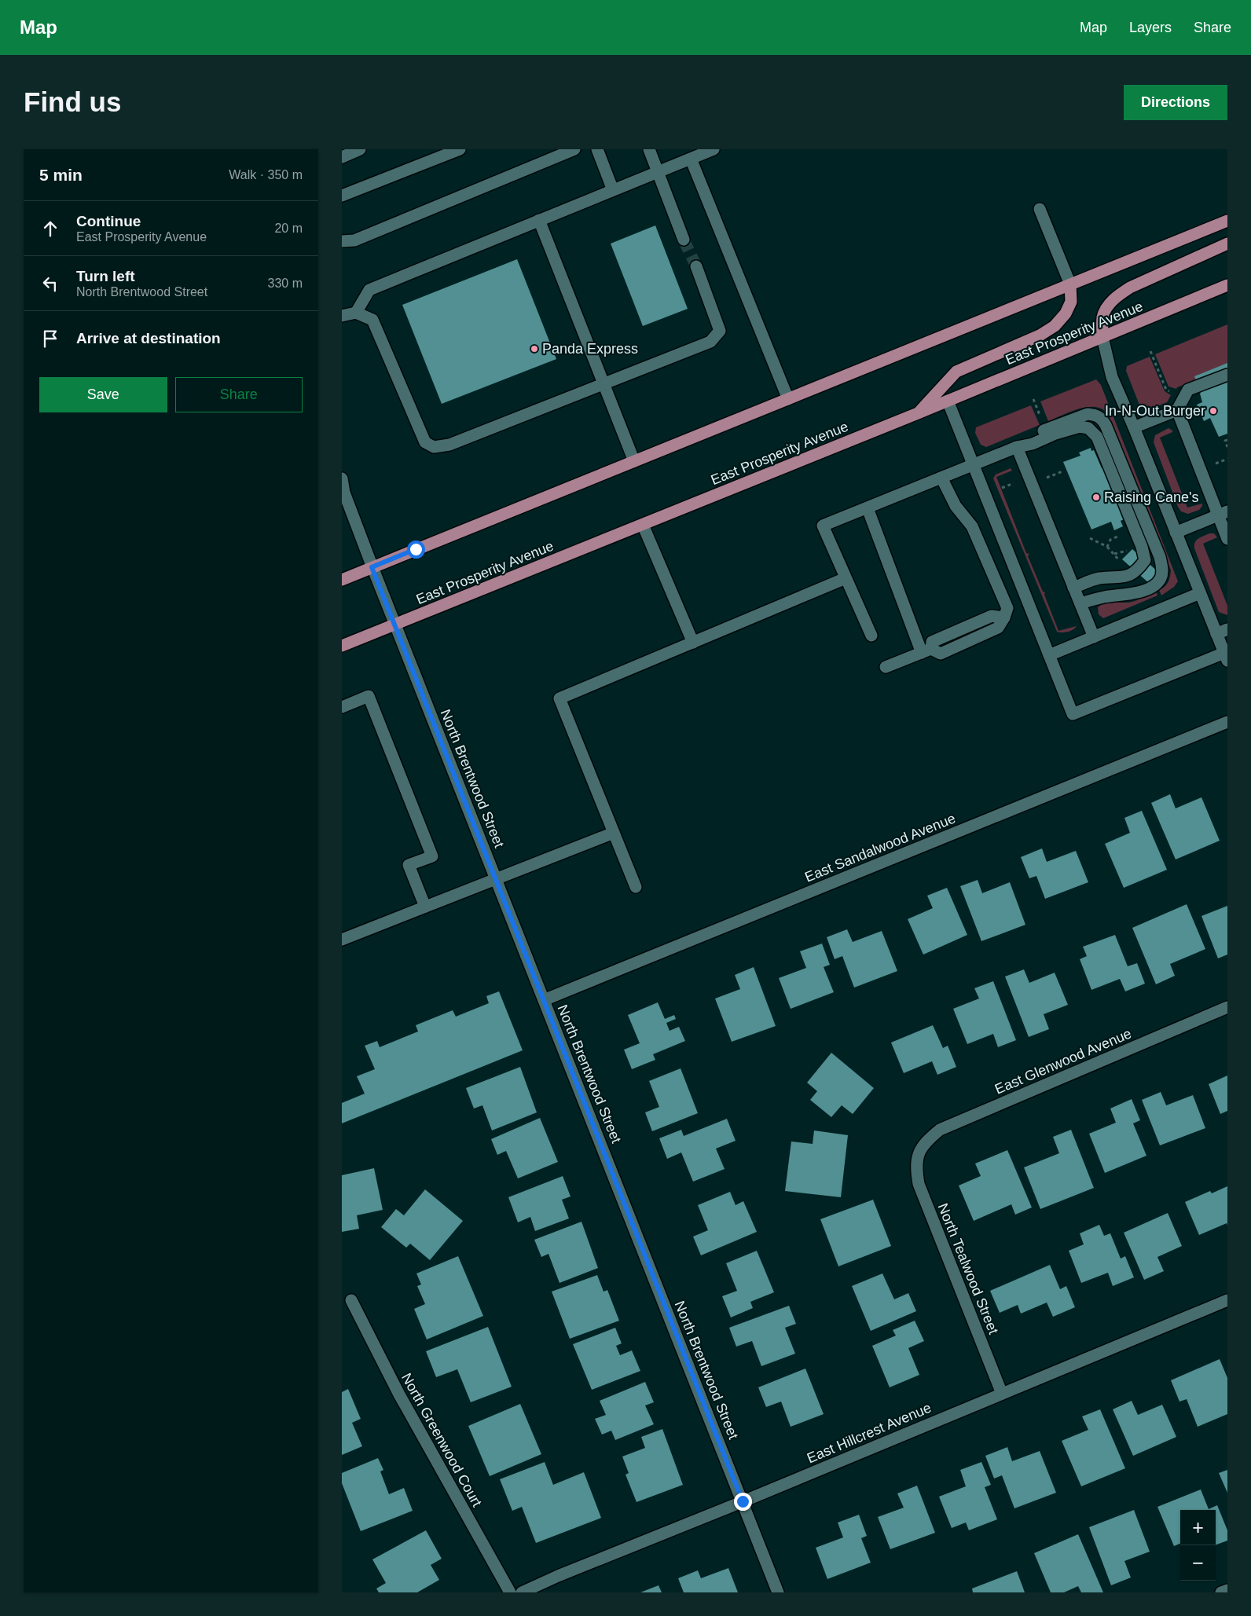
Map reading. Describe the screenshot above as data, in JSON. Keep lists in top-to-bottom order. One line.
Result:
{"streets":{"main road":["East Prosperity Avenue"],"street":["North Brentwood Street","East Sandalwood Avenue","East Glenwood Avenue","North Tealwood Street","East Hillcrest Avenue","North Greenwood Court"]},"crossings":[["East Prosperity Avenue","North Brentwood Street"],["North Brentwood Street","East Sandalwood Avenue"],["North Brentwood Street","East Hillcrest Avenue"],["East Glenwood Avenue","North Tealwood Street"],["North Tealwood Street","East Hillcrest Avenue"]],"places":["Panda Express","In-N-Out Burger","Raising Cane's"],"page":{"header":"Map","nav":["Map","Layers","Share"],"buttons":["Directions",["Save","Share"]],"title":"Find us","heading":["5 min","Walk · 350 m"],"list":[["Continue","East Prosperity Avenue","20 m"],["Turn left","North Brentwood Street","330 m"],"Arrive at destination"],"map_buttons":["+","−"]}}
